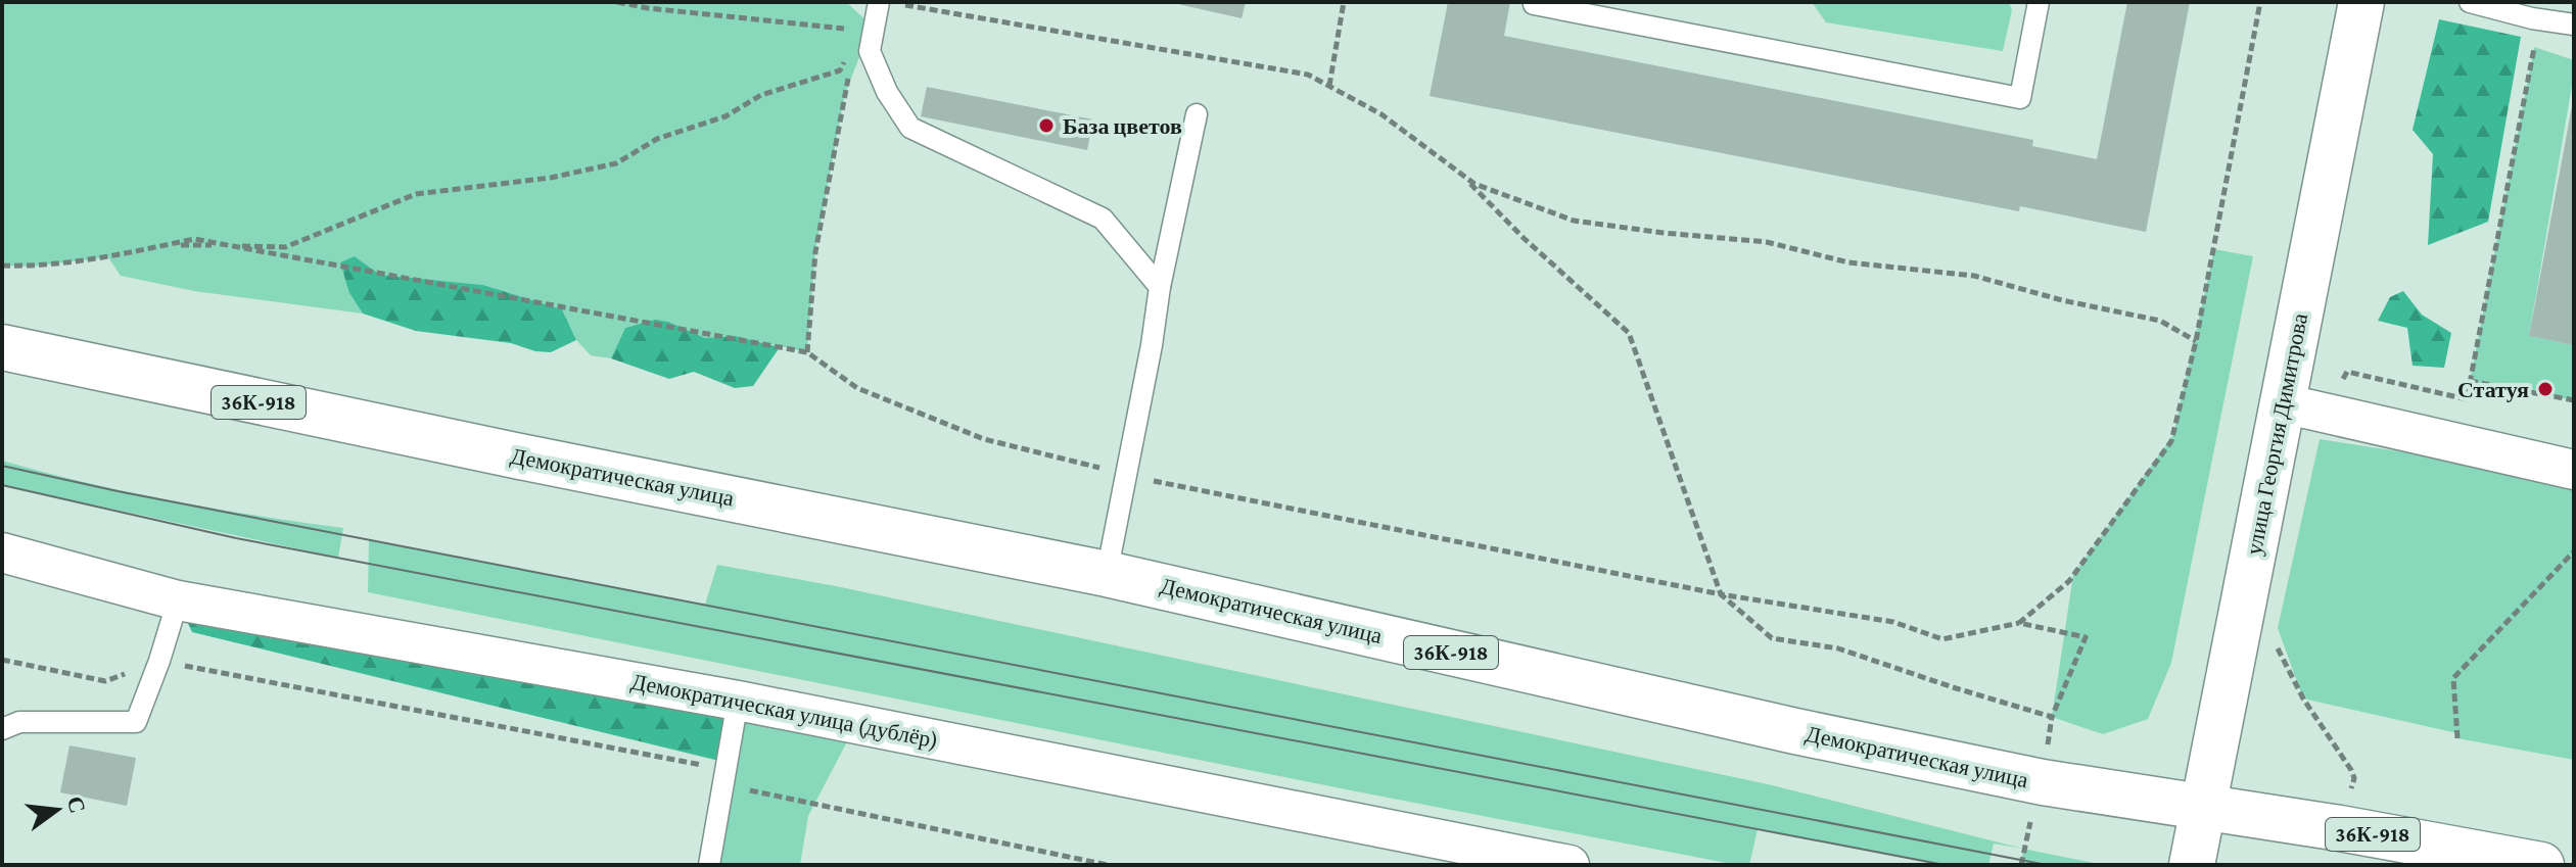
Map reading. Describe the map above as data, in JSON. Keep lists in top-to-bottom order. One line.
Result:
{"streets":{"main road":["36К-918","улица Георгия Димитрова","Демократическая улица"],"street":["Демократическая улица (дублёр)"]},"crossings":[["улица Георгия Димитрова","Демократическая улица"]],"places":["База цветов","Статуя"],"north":"right"}
